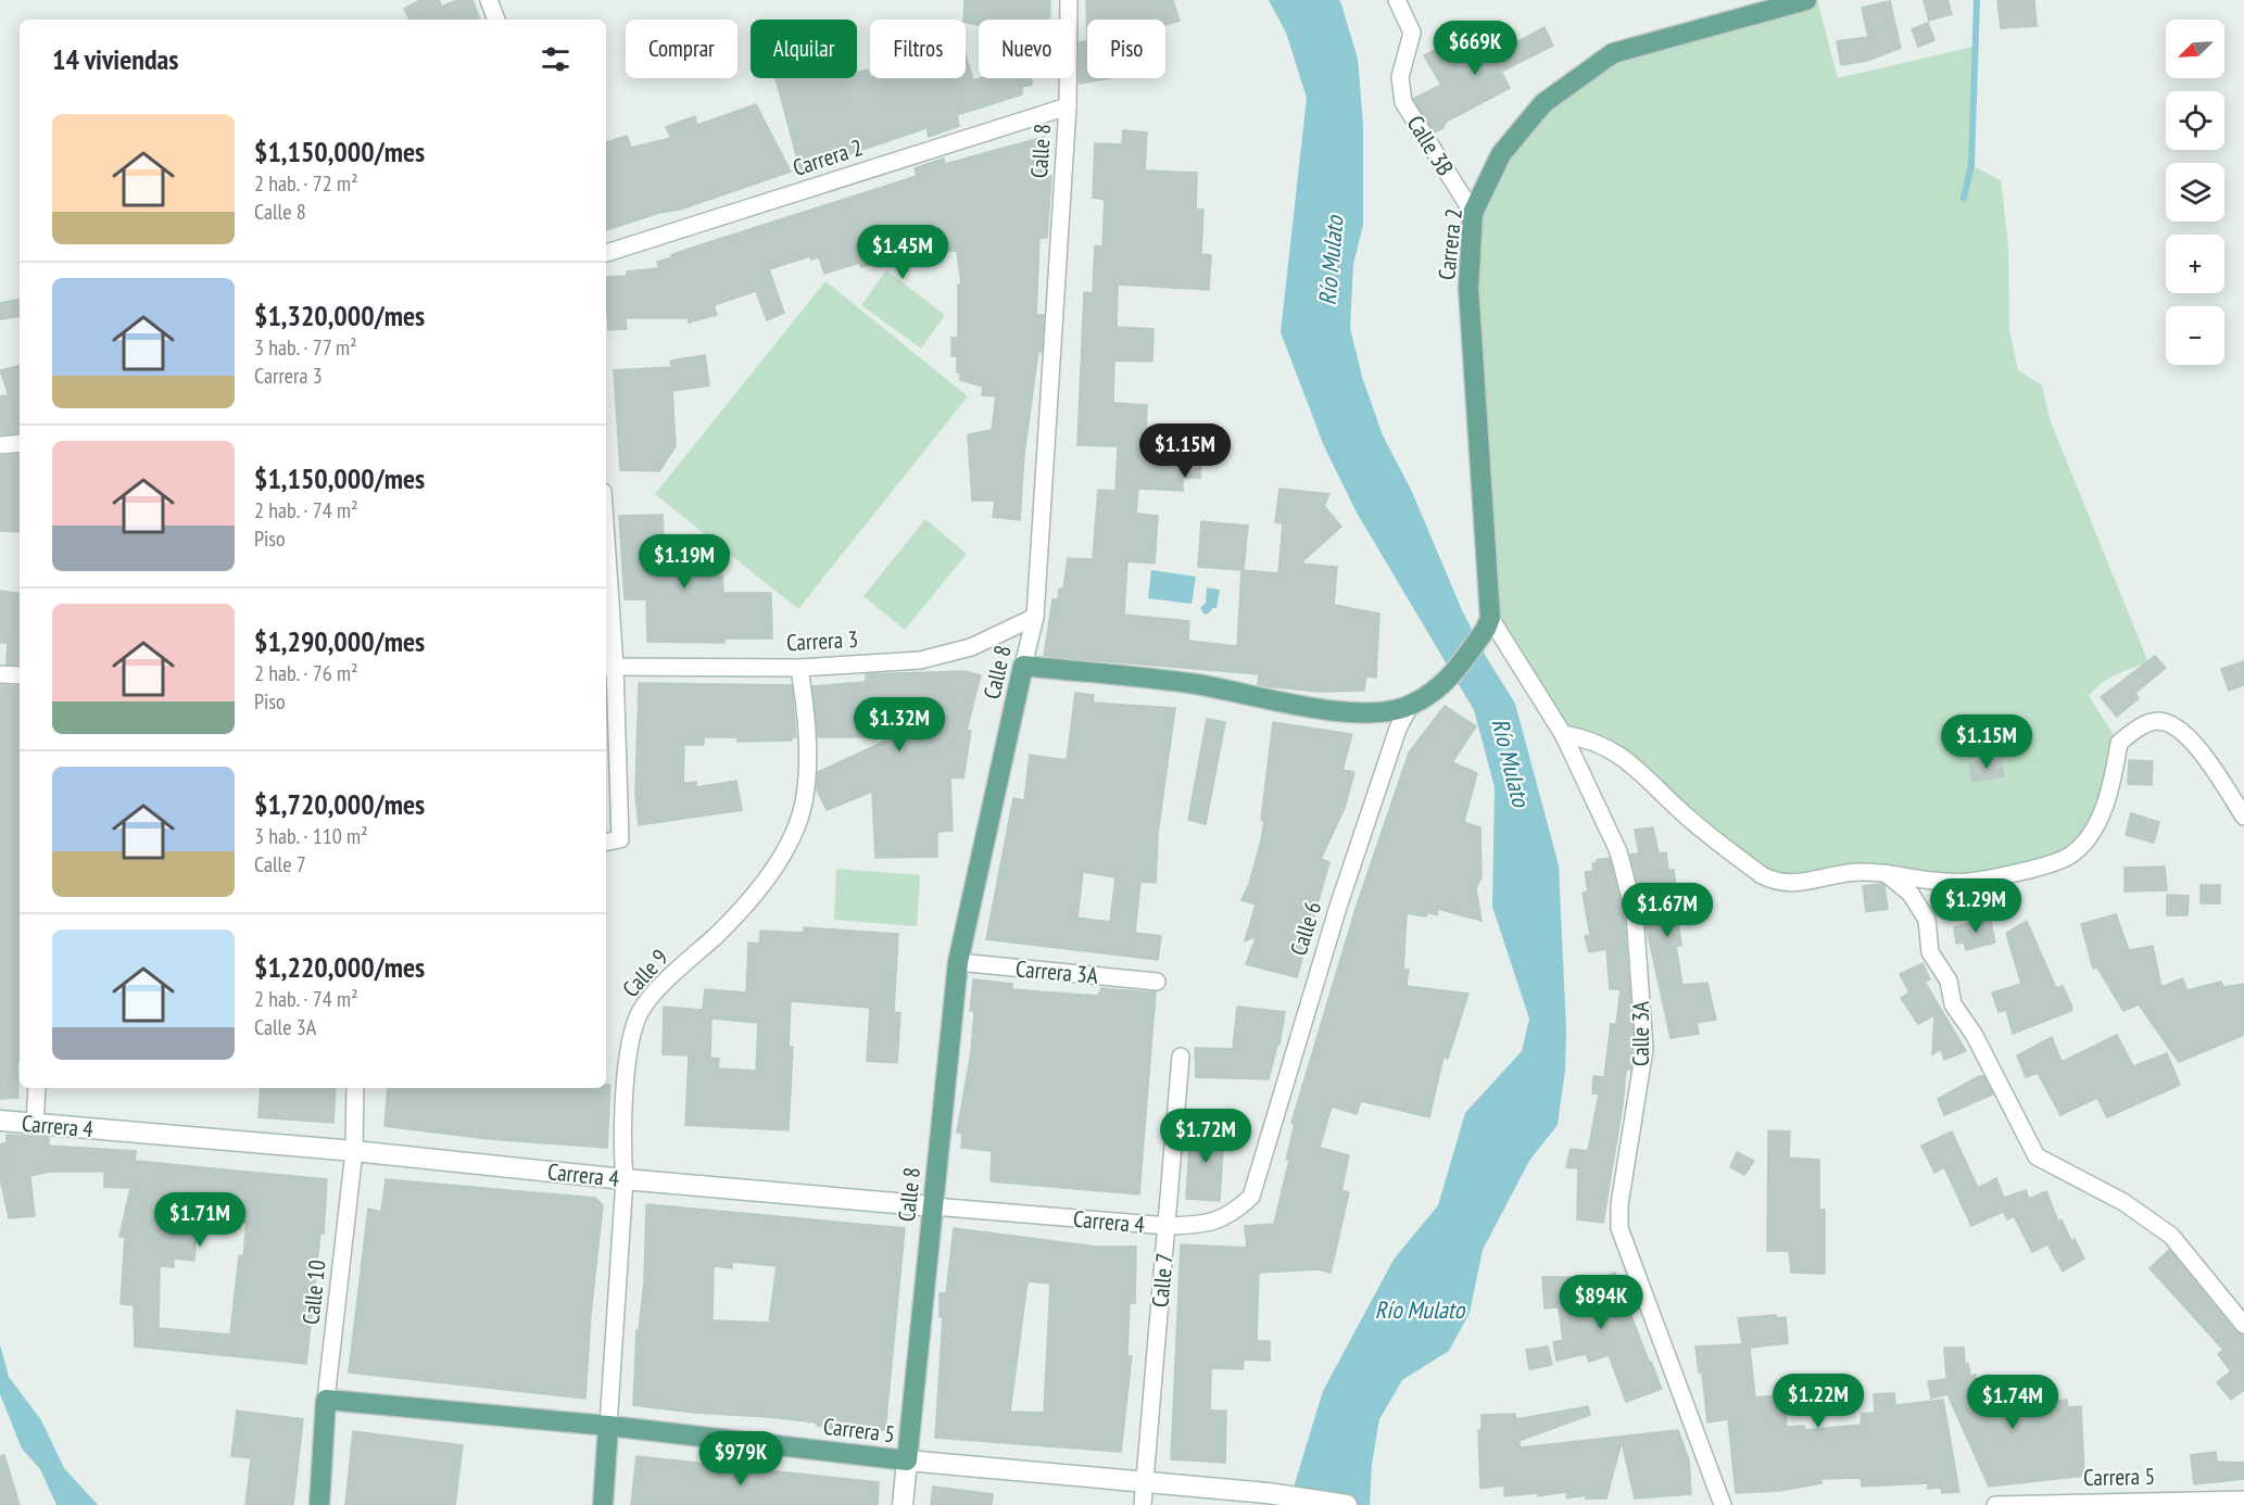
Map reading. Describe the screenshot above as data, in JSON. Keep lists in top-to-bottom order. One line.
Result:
{"streets":{"main road":["Calle 8","Carrera 2","Calle 9","Calle 10","Carrera 5"],"street":["Calle 3B","Carrera 3","Calle 6","Carrera 3A","Calle 3A","Carrera 4","Calle 7"]},"crossings":[["Calle 3B","Carrera 2"],["Calle 8","Carrera 2"],["Calle 8","Carrera 3"],["Calle 8","Carrera 3A"],["Calle 8","Carrera 4"],["Calle 8","Carrera 5"],["Carrera 2","Calle 3A"],["Carrera 3","Calle 9"],["Calle 6","Carrera 4"],["Calle 6","Calle 7"],["Calle 9","Carrera 4"],["Calle 9","Carrera 5"],["Carrera 4","Calle 7"],["Carrera 4","Calle 10"],["Calle 7","Carrera 5"],["Calle 10","Carrera 5"]],"water":["Río Mulato"],"north":"bottom left","page":{"map_buttons":["+","−"],"chip":["Comprar","Alquilar","Filtros","Nuevo","Piso"],"heading":"14 viviendas","price":["$669K","$1.45M","$1.15M","$1.19M","$1.32M","$1.15M","$1.29M","$1.67M","$1.72M","$1.71M","$894K","$1.22M","$1.74M","$979K"],"list":[{"name":"$1,150,000/mes","note":"2 hab. · 72 m² · Calle 8"},{"name":"$1,320,000/mes","note":"3 hab. · 77 m² · Carrera 3"},{"name":"$1,150,000/mes","note":"2 hab. · 74 m² · Piso"},{"name":"$1,290,000/mes","note":"2 hab. · 76 m² · Piso"},{"name":"$1,720,000/mes","note":"3 hab. · 110 m² · Calle 7"},{"name":"$1,220,000/mes","note":"2 hab. · 74 m² · Calle 3A"}]}}
